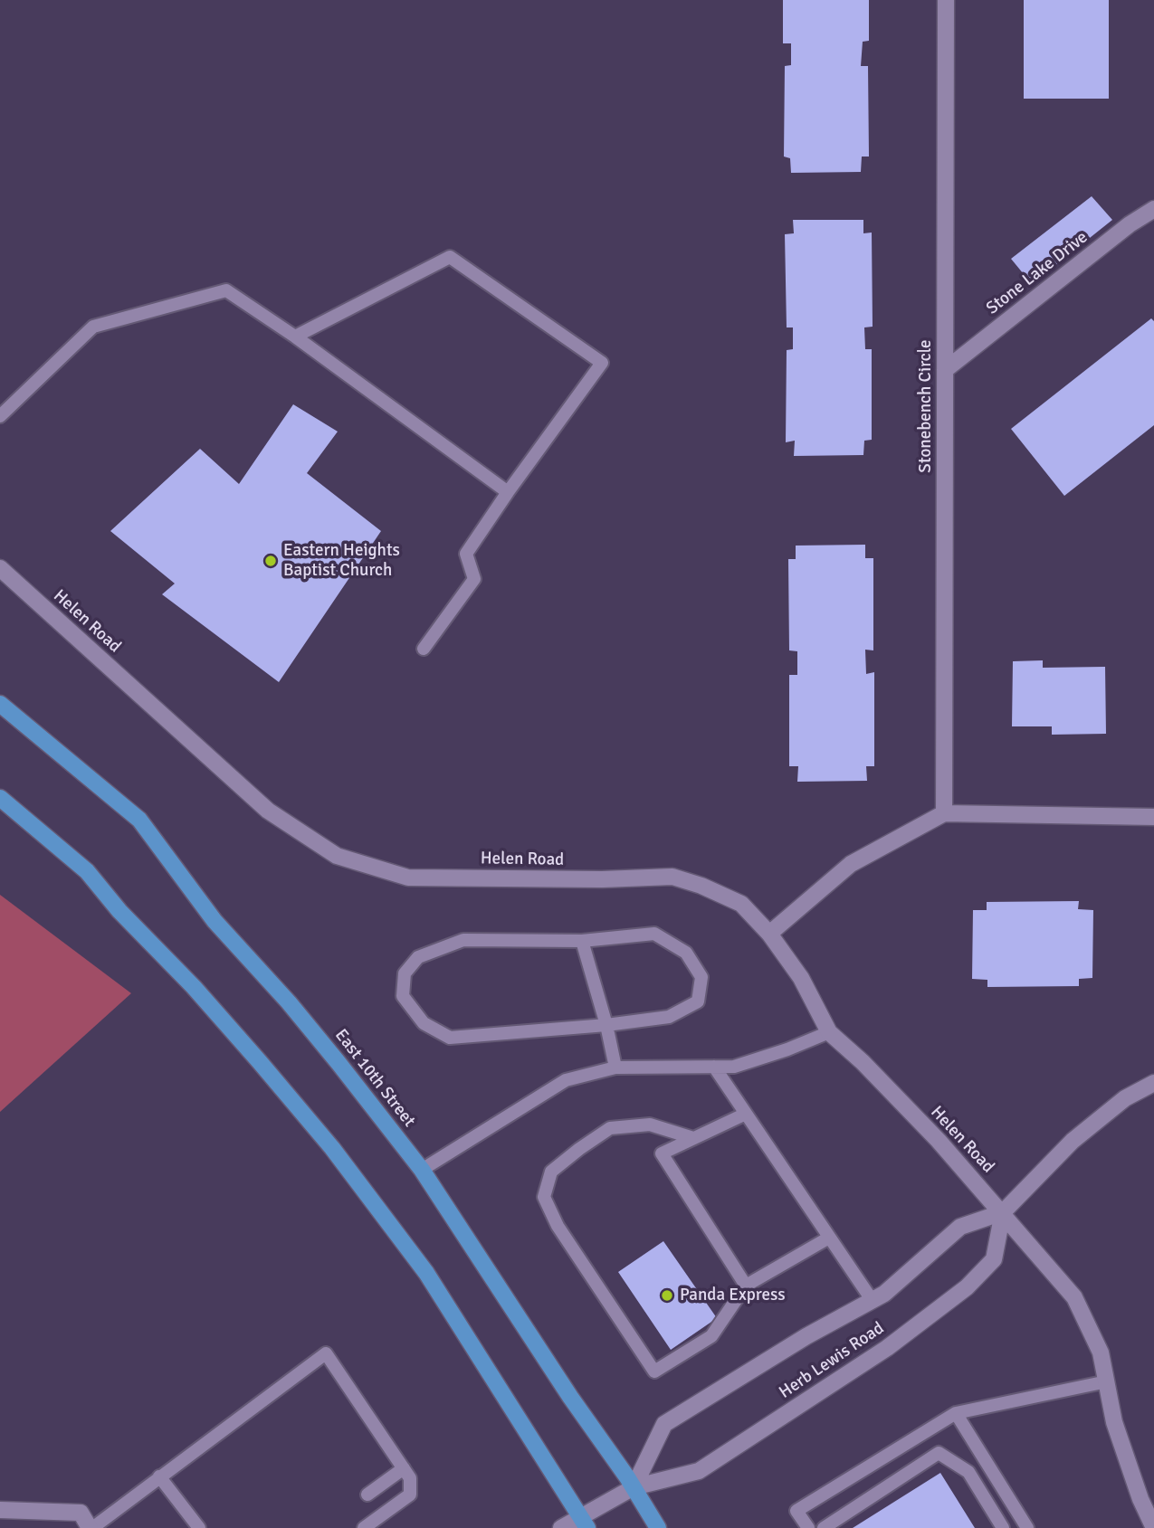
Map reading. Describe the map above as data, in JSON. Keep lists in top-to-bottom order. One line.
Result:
{"streets":{"main road":["East 10th Street"],"street":["Stone Lake Drive","Stonebench Circle","Helen Road","Herb Lewis Road"]},"crossings":[["Stone Lake Drive","Stonebench Circle"],["Helen Road","Herb Lewis Road"],["East 10th Street","Herb Lewis Road"]],"places":["Eastern Heights Baptist Church","Panda Express"]}
